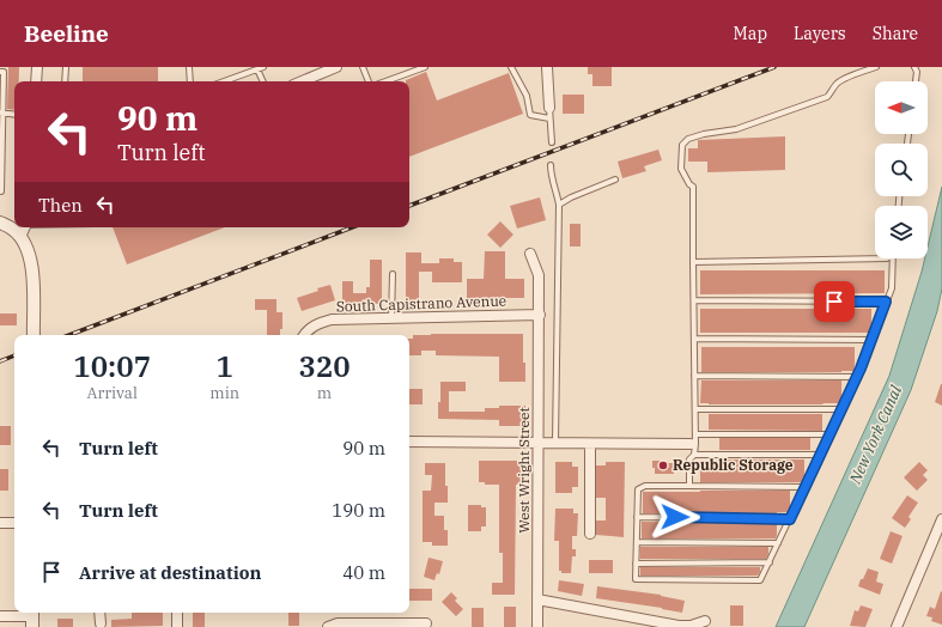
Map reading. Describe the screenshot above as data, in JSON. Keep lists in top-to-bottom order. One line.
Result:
{"streets":{"street":["South Capistrano Avenue","West Wright Street"]},"crossings":[["South Capistrano Avenue","West Wright Street"]],"water":["New York Canal"],"places":["Republic Storage"],"north":"left","page":{"header":"Beeline","nav":["Map","Layers","Share"],"turn":["90 m","Turn left"],"then":"Then","eta":["10:07","Arrival","1","min","320","m"],"list":[{"name":"Turn left","value":"90 m"},{"name":"Turn left","value":"190 m"},{"name":"Arrive at destination","value":"40 m"}]}}
